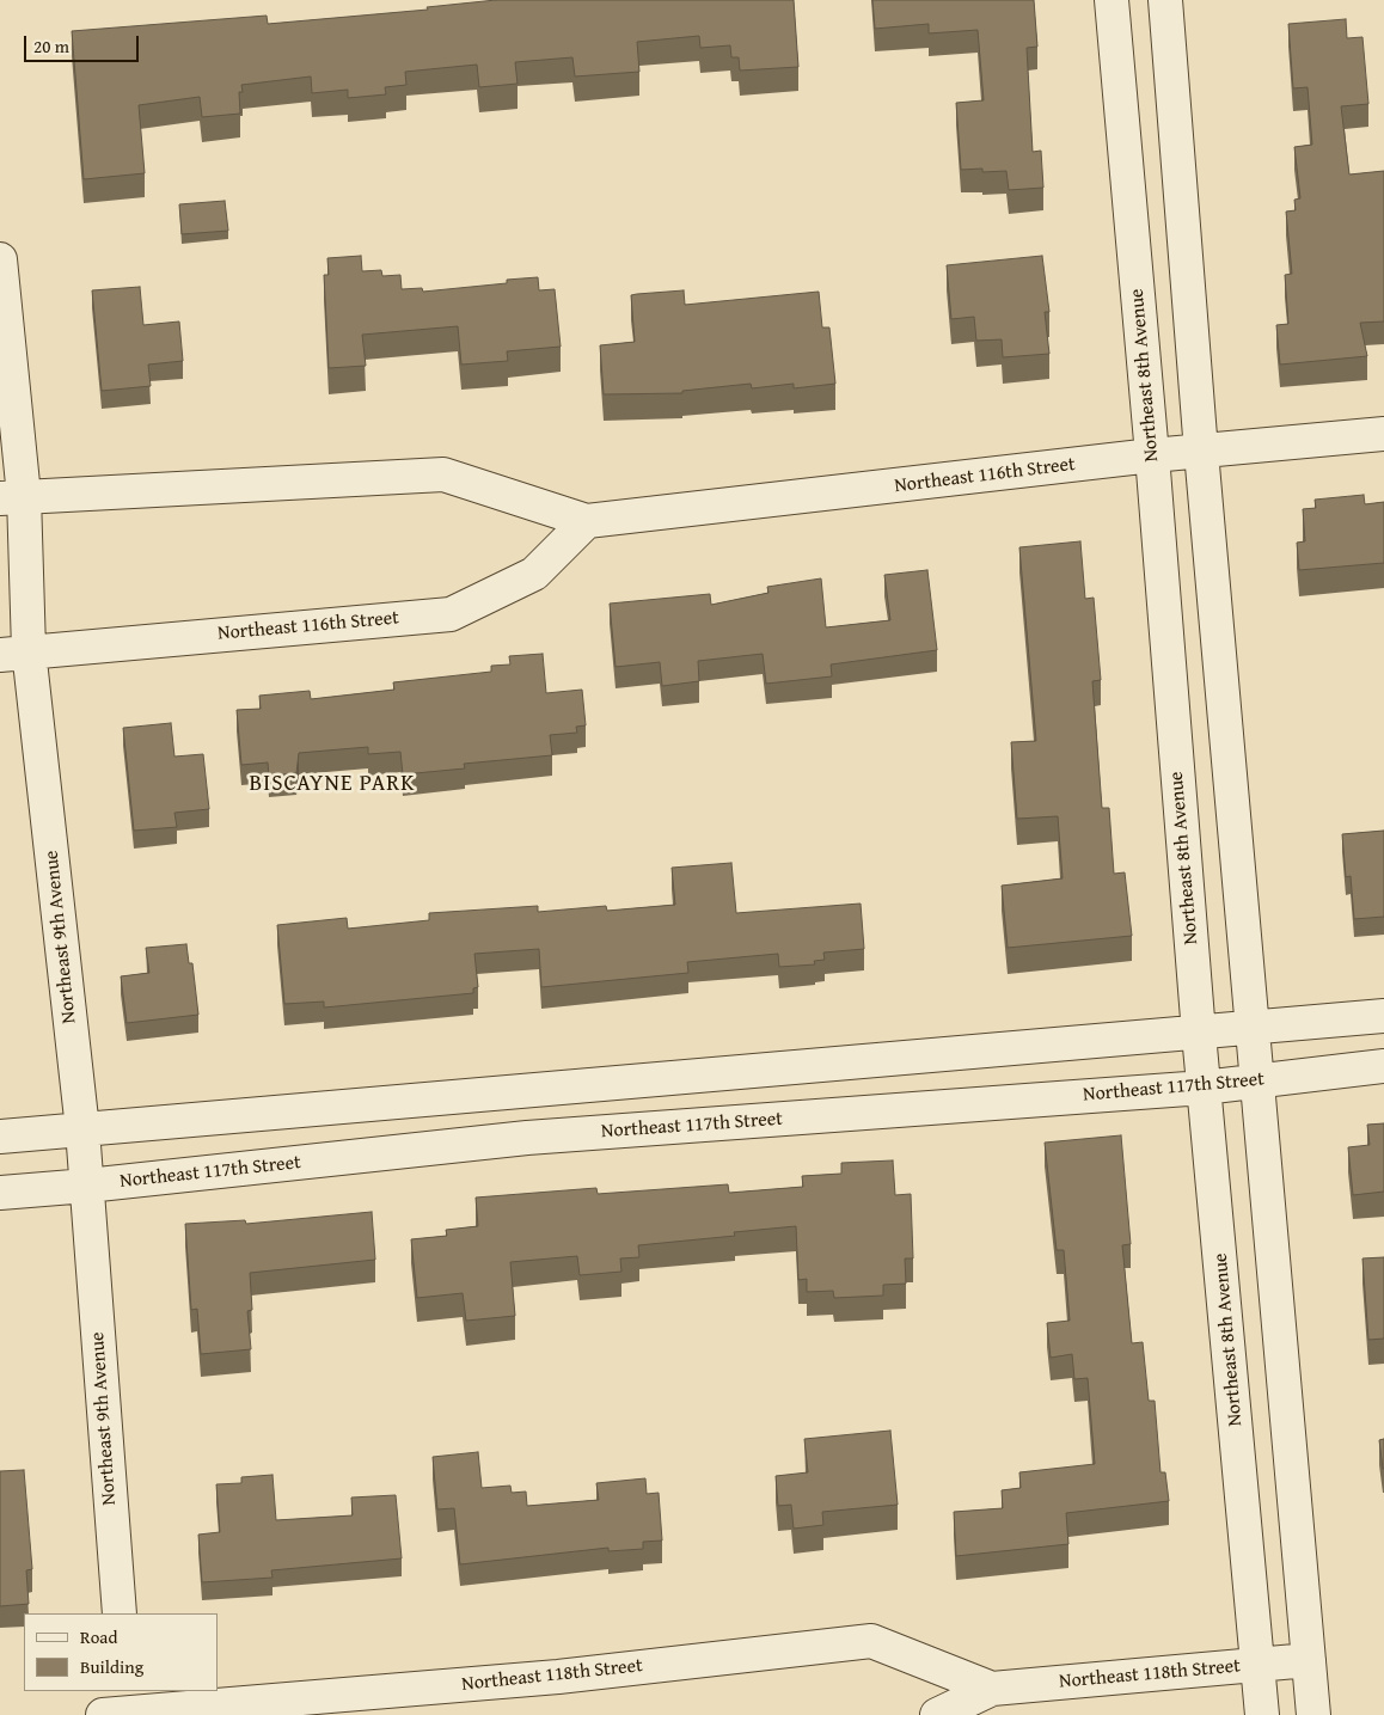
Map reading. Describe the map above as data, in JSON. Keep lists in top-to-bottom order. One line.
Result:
{"streets":{"street":["Northeast 8th Avenue","Northeast 116th Street","Northeast 9th Avenue","Northeast 117th Street","Northeast 118th Street"]},"crossings":[["Northeast 8th Avenue","Northeast 116th Street"],["Northeast 8th Avenue","Northeast 117th Street"],["Northeast 8th Avenue","Northeast 118th Street"],["Northeast 116th Street","Northeast 9th Avenue"],["Northeast 9th Avenue","Northeast 117th Street"]],"districts":["BISCAYNE PARK"],"legend":["Road","Building"],"scale_bar":"20 m"}
